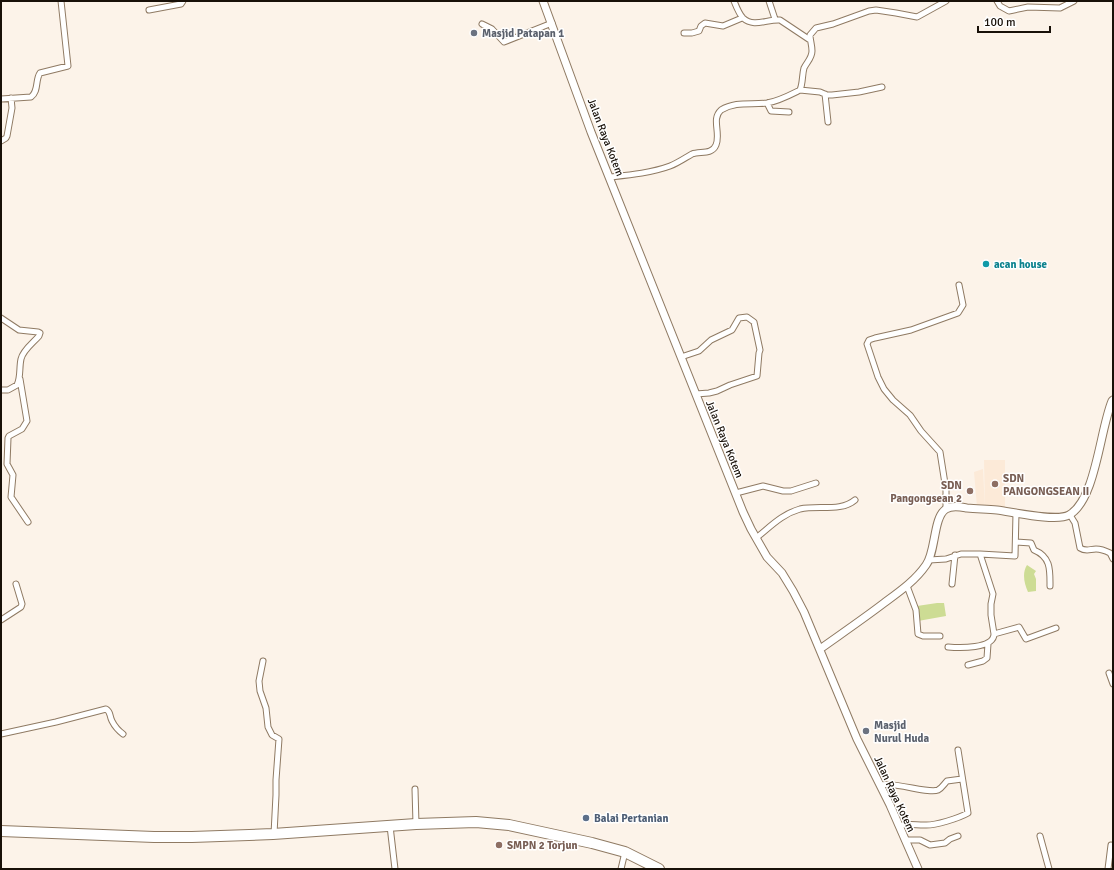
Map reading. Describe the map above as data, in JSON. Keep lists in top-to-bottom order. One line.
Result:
{"streets":{"street":["Jalan Raya Kotem"]},"places":["Masjid Patapan 1","acan house","SDN PANGONGSEAN II","SDN Pangongsean 2","Masjid Nurul Huda","Balai Pertanian","SMPN 2 Torjun"],"scale_bar":"100 m"}
